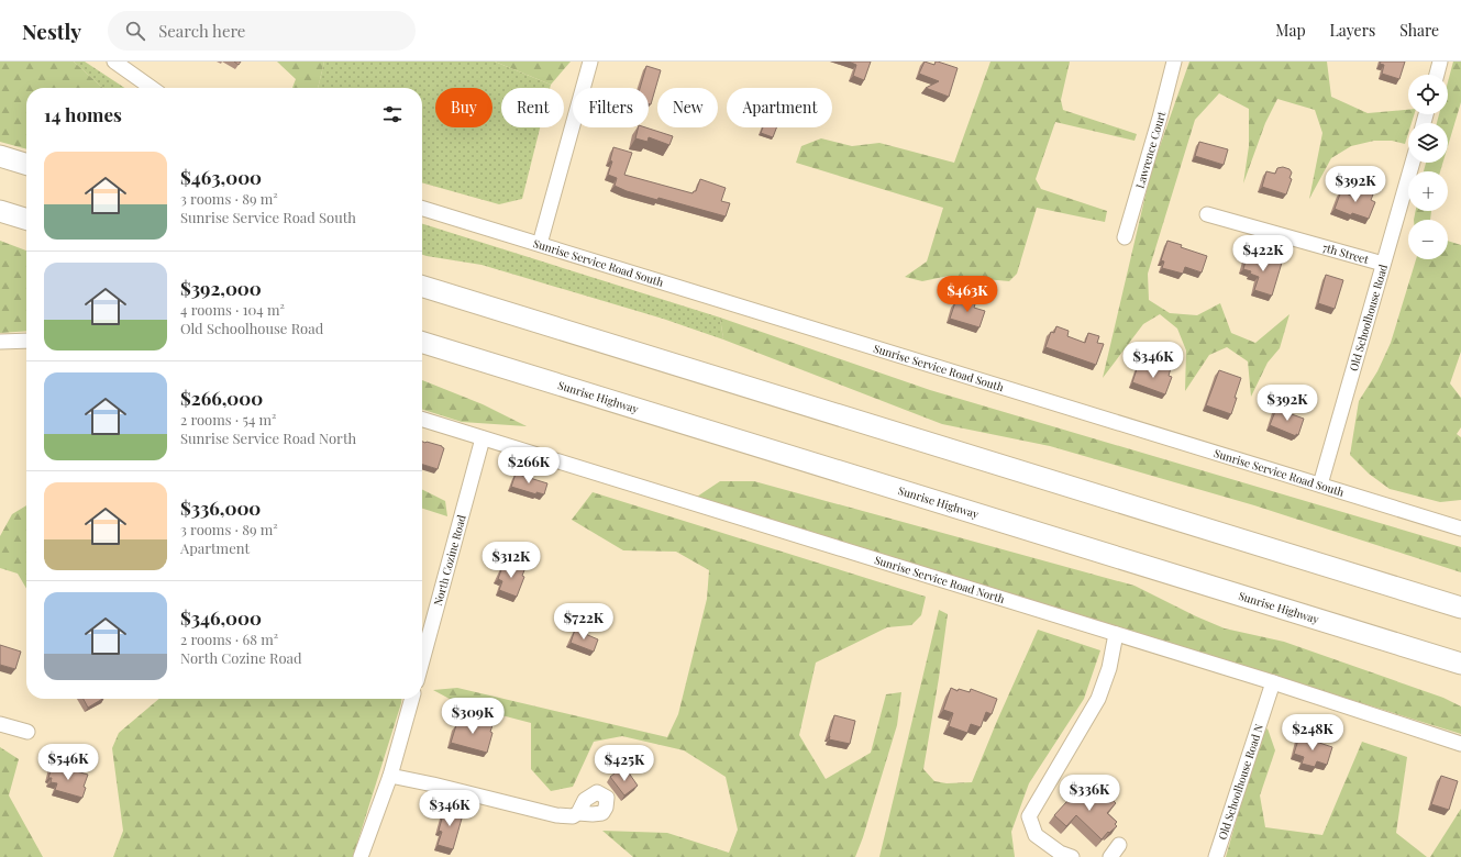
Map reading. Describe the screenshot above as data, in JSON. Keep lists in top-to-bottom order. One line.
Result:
{"streets":{"highway":["Sunrise Highway"],"street":["Lawrence Court","7th Street","Sunrise Service Road South","Old Schoolhouse Road","North Cozine Road","Sunrise Service Road North","Old Schoolhouse Road N"]},"crossings":[["7th Street","Old Schoolhouse Road"],["Sunrise Service Road South","Old Schoolhouse Road"],["North Cozine Road","Sunrise Service Road North"],["Sunrise Service Road North","Old Schoolhouse Road N"]],"page":{"header":"Nestly","search":"Search here","nav":["Map","Layers","Share"],"map_buttons":["+","−"],"chip":["Buy","Rent","Filters","New","Apartment"],"heading":"14 homes","list":[{"name":"$463,000","note":"3 rooms · 89 m² · Sunrise Service Road South"},{"name":"$392,000","note":"4 rooms · 104 m² · Old Schoolhouse Road"},{"name":"$266,000","note":"2 rooms · 54 m² · Sunrise Service Road North"},{"name":"$336,000","note":"3 rooms · 89 m² · Apartment"},{"name":"$346,000","note":"2 rooms · 68 m² · North Cozine Road"}],"price":["$392K","$422K","$463K","$346K","$392K","$266K","$312K","$722K","$309K","$248K","$546K","$425K","$336K","$346K"]}}
